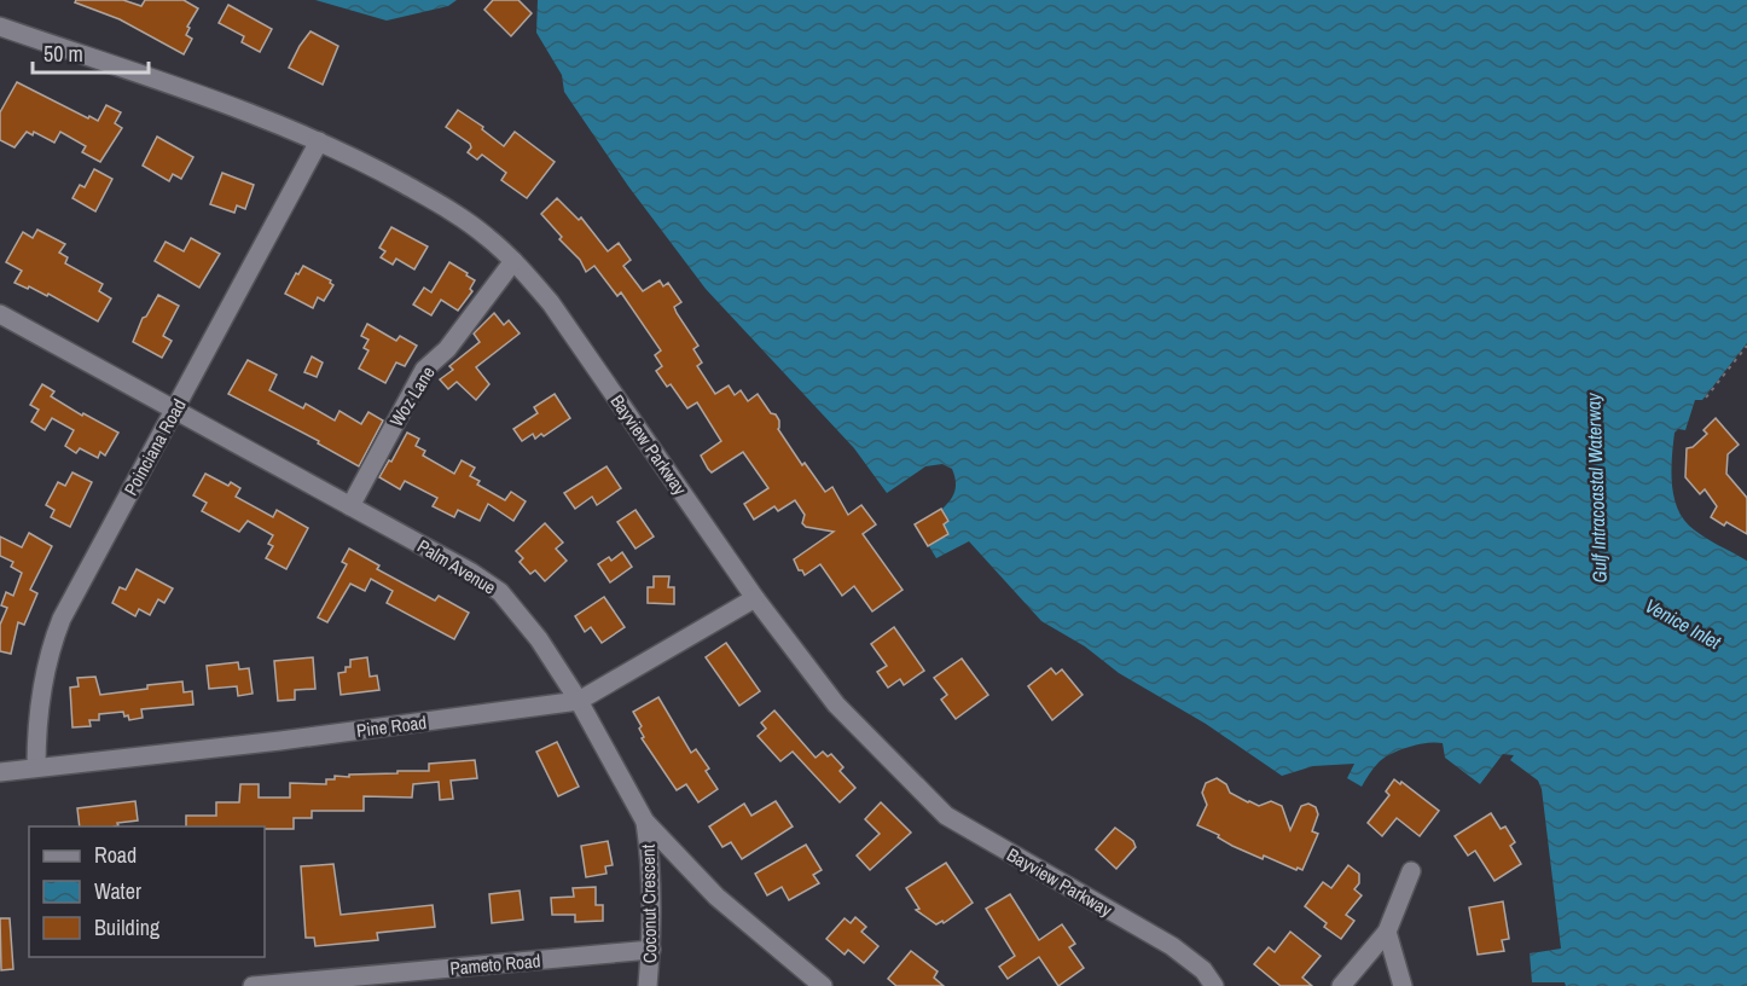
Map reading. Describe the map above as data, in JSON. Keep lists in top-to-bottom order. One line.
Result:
{"streets":{"street":["Woz Lane","Bayview Parkway","Poinciana Road","Palm Avenue","Pine Road","Coconut Crescent","Pameto Road"]},"crossings":[["Woz Lane","Bayview Parkway"],["Woz Lane","Palm Avenue"],["Bayview Parkway","Poinciana Road"],["Bayview Parkway","Pine Road"],["Poinciana Road","Palm Avenue"],["Poinciana Road","Pine Road"],["Palm Avenue","Pine Road"],["Palm Avenue","Coconut Crescent"],["Coconut Crescent","Pameto Road"]],"water":["Gulf Intracoastal Waterway","Venice Inlet"],"legend":["Road","Water","Building"],"scale_bar":"50 m"}
